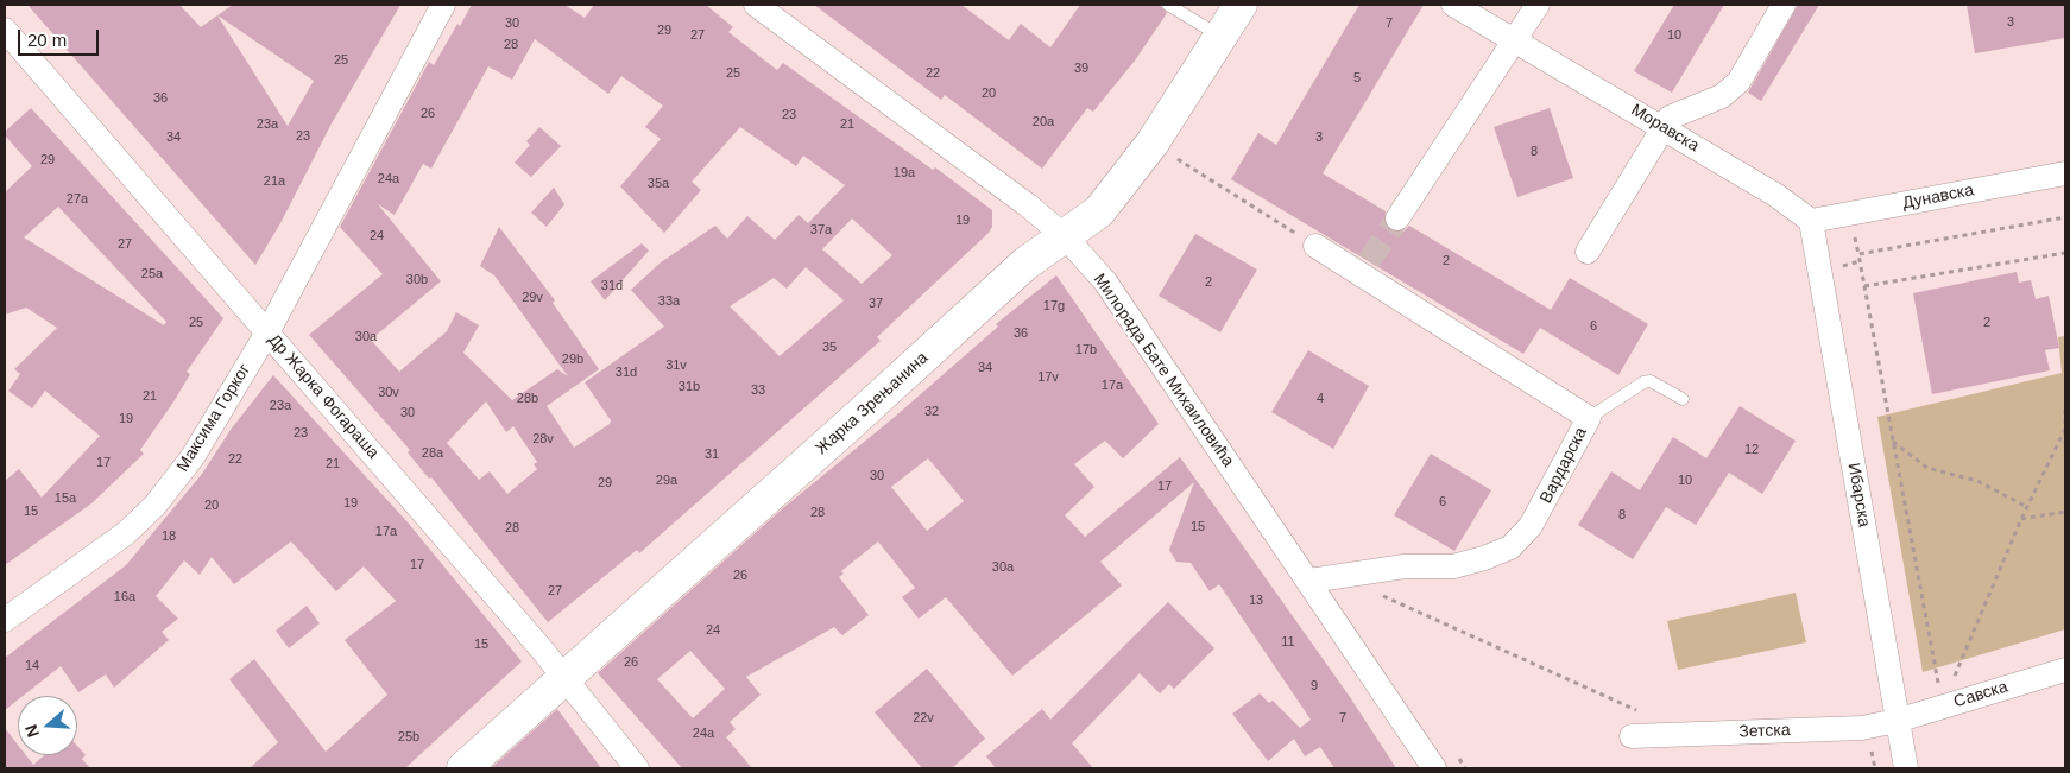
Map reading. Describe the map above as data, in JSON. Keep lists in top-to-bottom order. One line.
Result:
{"streets":{"street":["Моравска","Дунавска","Милорада Бате Михаиловића","Др Жарка Фогараша","Жарка Зрењанина","Максима Горког","Вардарска","Ибарска","Савска","Зетска"]},"crossings":[["Моравска","Дунавска"],["Моравска","Ибарска"],["Дунавска","Ибарска"],["Милорада Бате Михаиловића","Жарка Зрењанина"],["Милорада Бате Михаиловића","Вардарска"],["Др Жарка Фогараша","Жарка Зрењанина"],["Др Жарка Фогараша","Максима Горког"],["Ибарска","Савска"],["Ибарска","Зетска"],["Савска","Зетска"]],"house_numbers":["3","30","7","29","27","10","28","25","39","25","22","5","20","36","26","23","20a","23a","21","23","34","3","8","29","19a","24a","21a","35a","27a","19","37a","24","27","2","25a","30b","2","31đ","29v","33a","37","17g","25","2","6","36","30a","35","17b","29b","31v","34","31d","17v","17a","31b","33","30v","21","28b","4","23a","32","30","19","23","28v","12","28a","31","22","17","21","30","29a","10","29","17","15a","6","19","20","15","28","8","15","28","17a","18","17","30a","26","27","16a","13","24","11","15","26","14","9","22v","7","24a","25b"],"scale_bar":"20 m","north":"left"}
